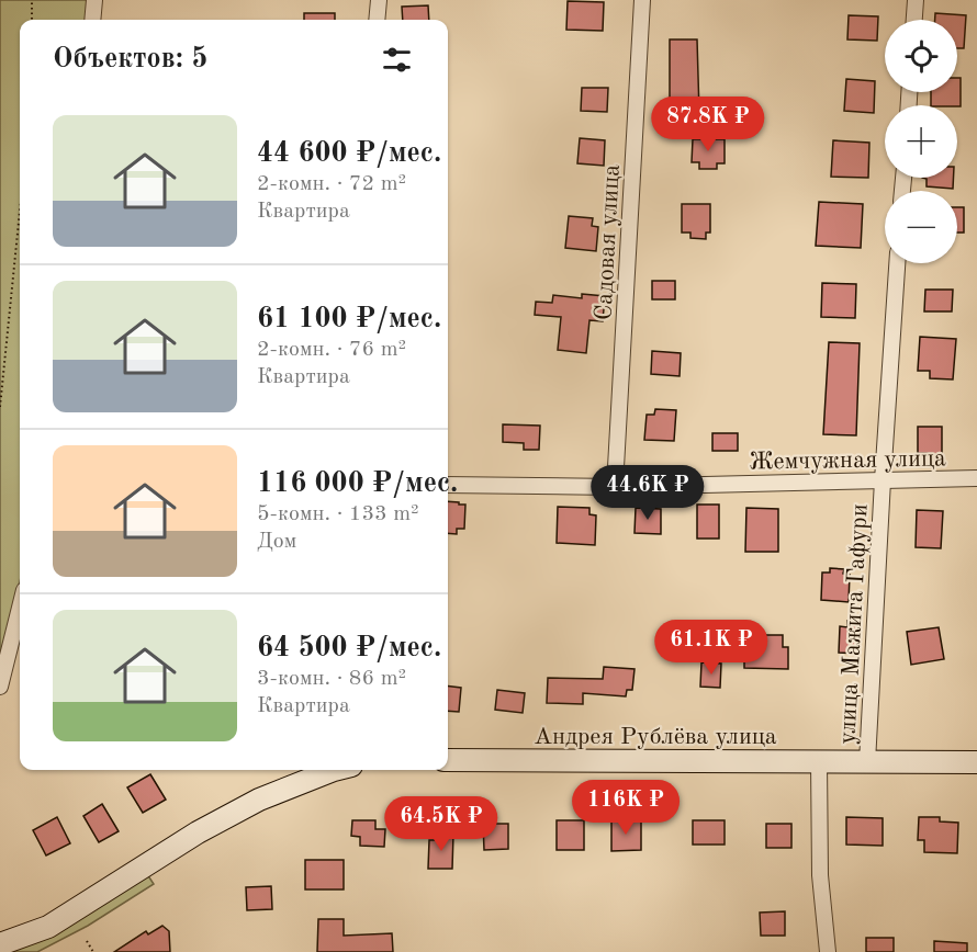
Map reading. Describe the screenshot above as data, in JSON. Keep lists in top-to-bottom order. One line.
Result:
{"streets":{"street":["Садовая улица","Жемчужная улица","улица Мажита Гафури","Андрея Рублёва улица"]},"crossings":[["Садовая улица","Жемчужная улица"],["Жемчужная улица","улица Мажита Гафури"],["улица Мажита Гафури","Андрея Рублёва улица"]],"page":{"map_buttons":["+","−"],"heading":"Объектов: 5","price":["87.8K ₽","44.6K ₽","61.1K ₽","116K ₽","64.5K ₽"],"list":[{"name":"44 600 ₽/мес.","note":"2-комн. · 72 m² · Квартира"},{"name":"61 100 ₽/мес.","note":"2-комн. · 76 m² · Квартира"},{"name":"116 000 ₽/мес.","note":"5-комн. · 133 m² · Дом"},{"name":"64 500 ₽/мес.","note":"3-комн. · 86 m² · Квартира"}]}}
